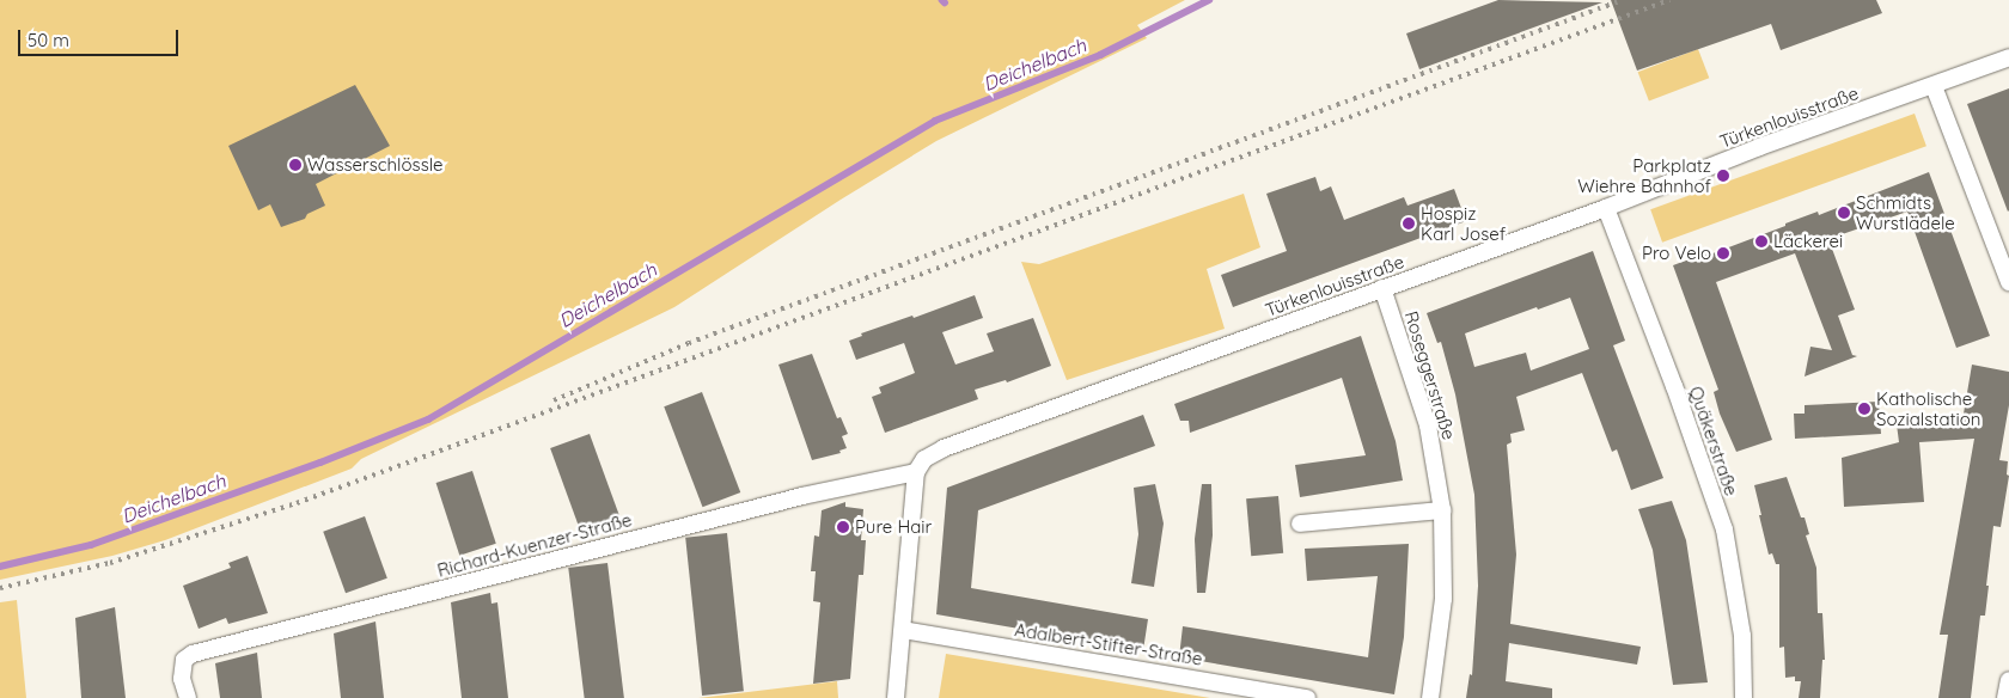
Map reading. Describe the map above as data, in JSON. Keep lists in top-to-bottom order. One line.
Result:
{"streets":{"street":["Türkenlouisstraße","Roseggerstraße","Quäkerstraße","Richard-Kuenzer-Straße","Adalbert-Stifter-Straße"]},"crossings":[["Türkenlouisstraße","Roseggerstraße"],["Türkenlouisstraße","Quäkerstraße"],["Türkenlouisstraße","Richard-Kuenzer-Straße"]],"water":["Deichelbach"],"places":["Wasserschlössle","Parkplatz Wiehre Bahnhof","Schmidts Wurstlädele","Hospiz Karl Josef","Läckerei","Pro Velo","Katholische Sozialstation","Pure Hair"],"scale_bar":"50 m"}
